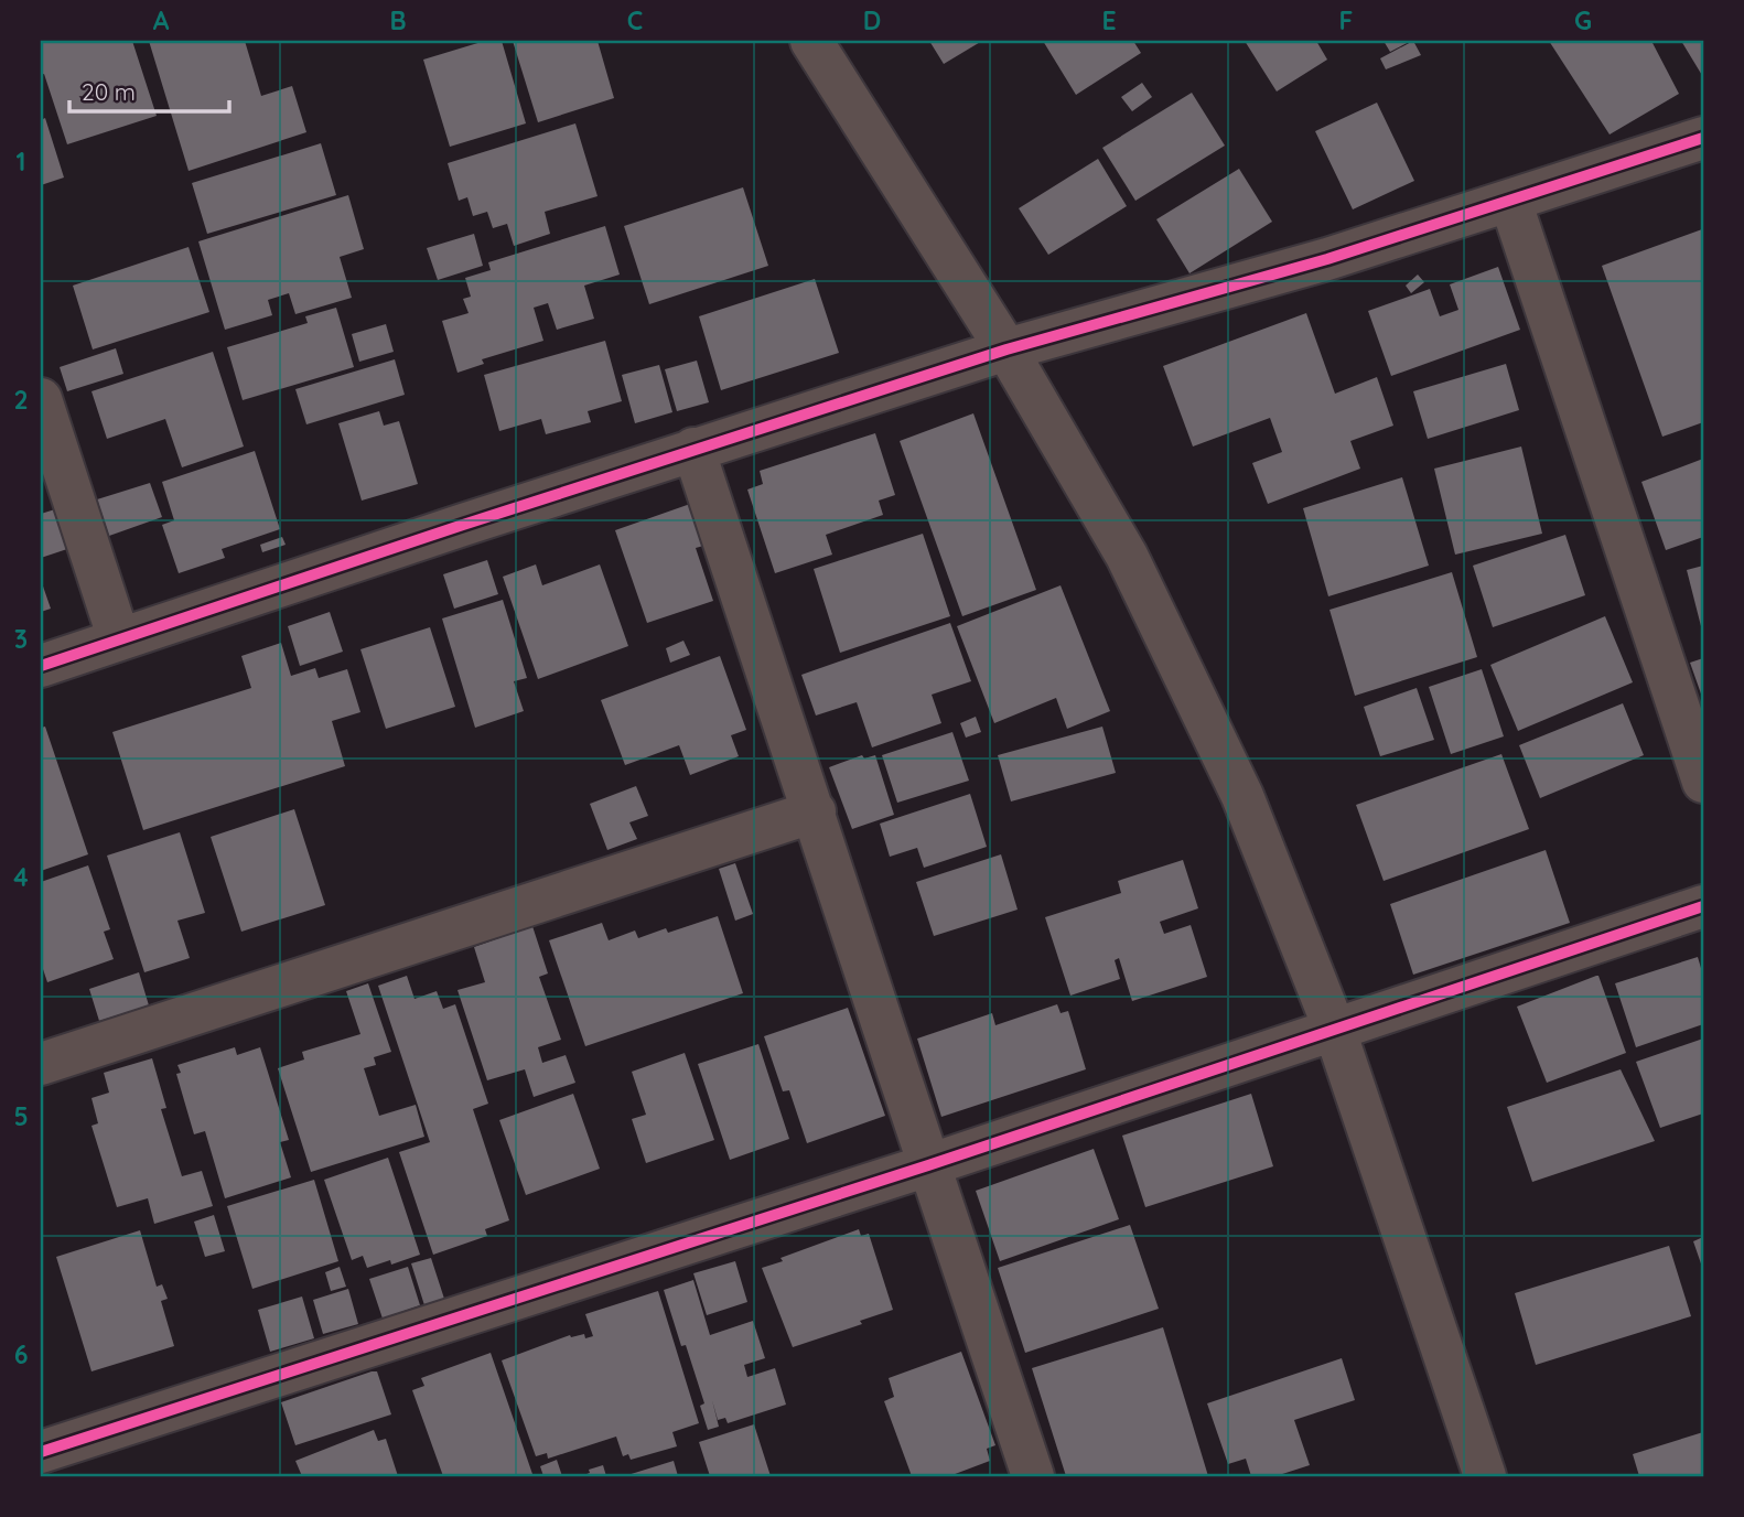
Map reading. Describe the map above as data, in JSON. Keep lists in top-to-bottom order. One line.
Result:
{"scale_bar":"20 m","grid":{"columns":["A","B","C","D","E","F","G"],"rows":["1","2","3","4","5","6"]}}
